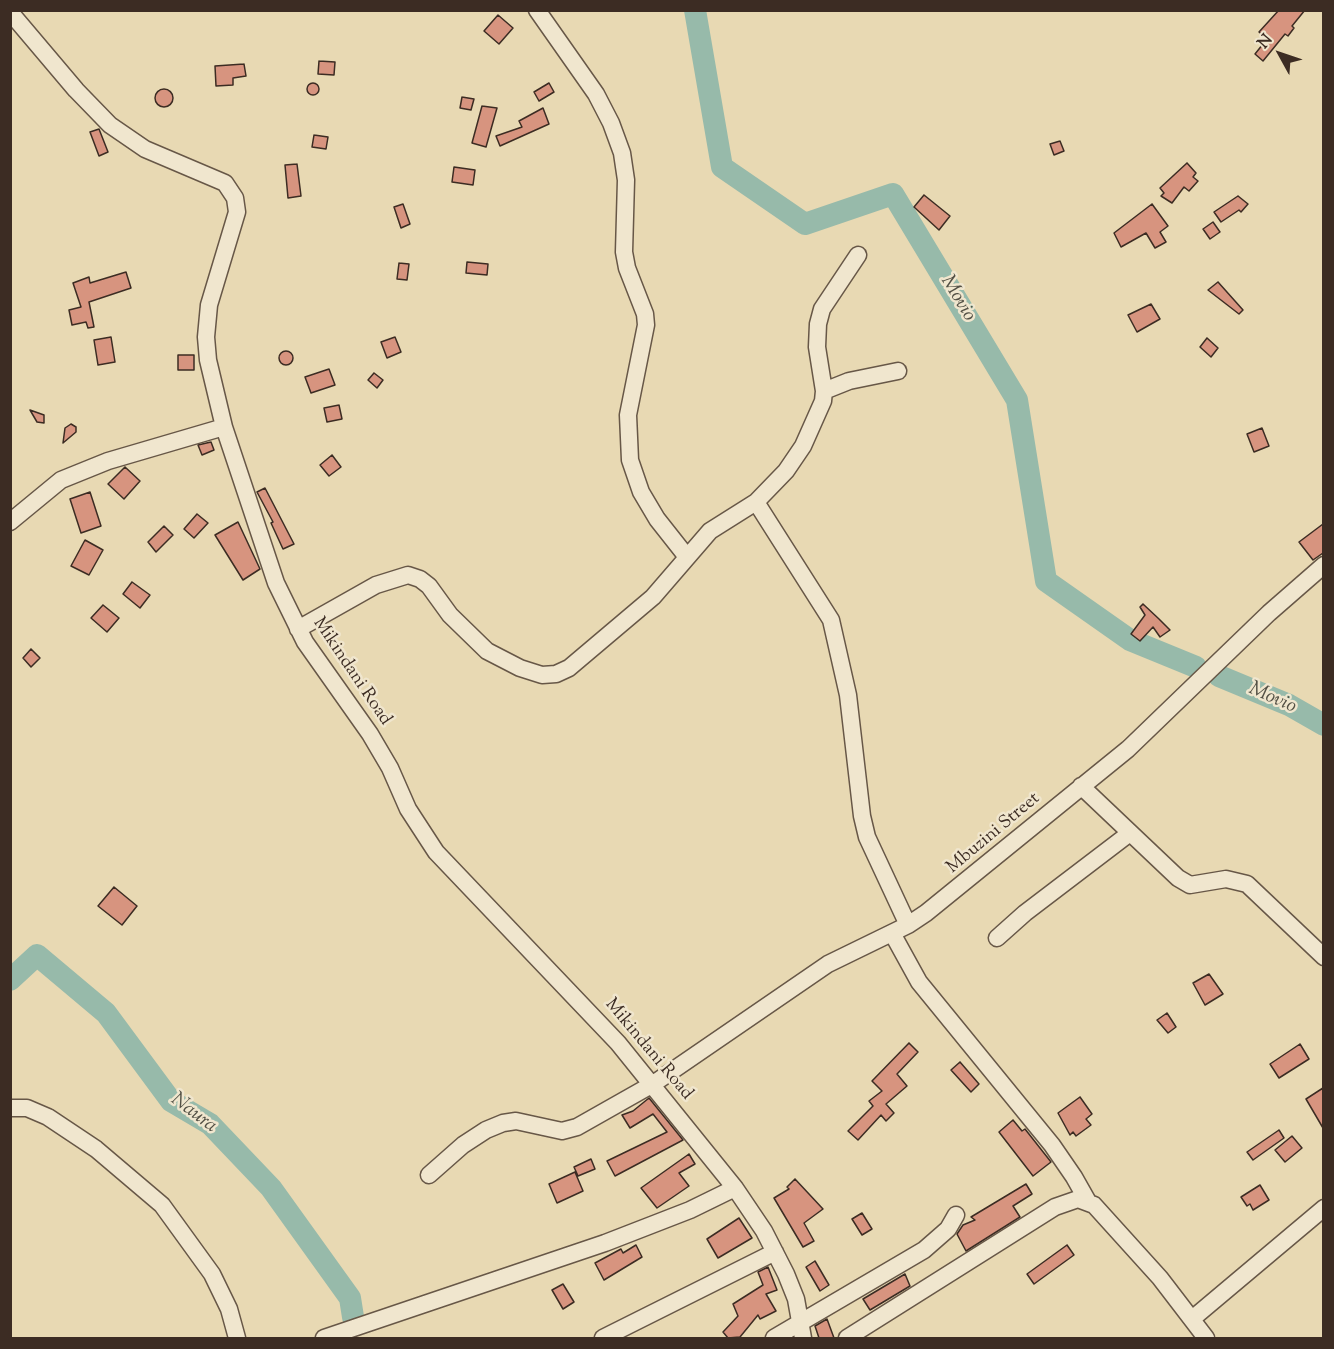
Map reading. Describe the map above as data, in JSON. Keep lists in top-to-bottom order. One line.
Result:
{"streets":{"street":["Mikindani Road","Mbuzini Street"]},"crossings":[["Mikindani Road","Mbuzini Street"]],"water":["Movio","Naura"],"north":"top left"}
